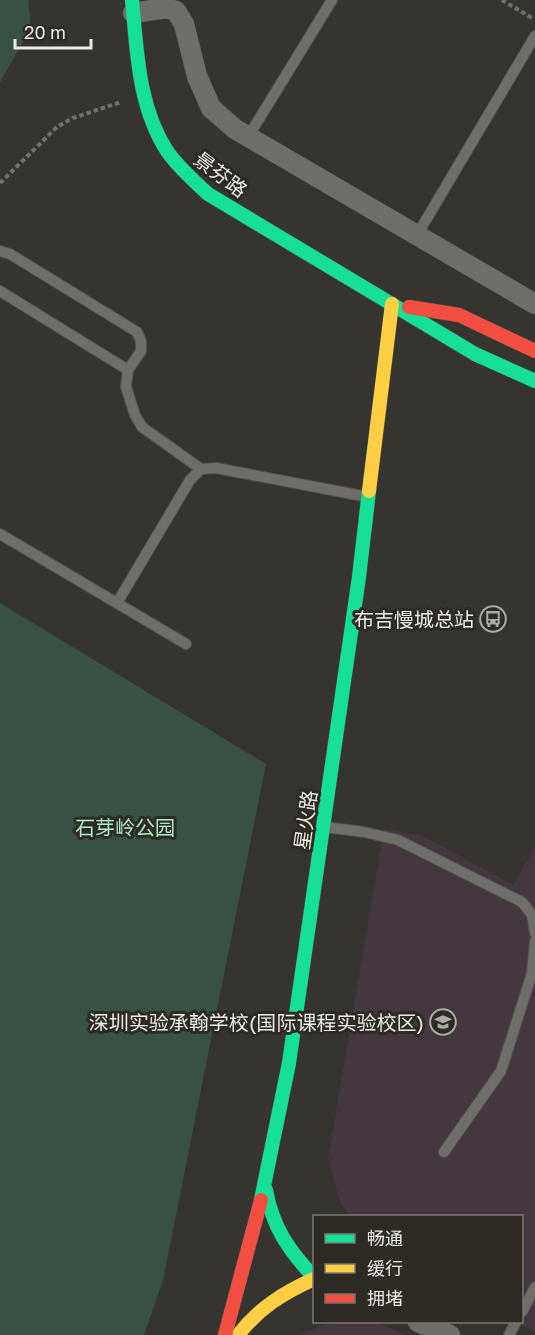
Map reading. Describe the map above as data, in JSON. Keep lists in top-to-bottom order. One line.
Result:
{"streets":{"street":["景芬路","星火路"]},"crossings":[["景芬路","星火路"]],"parks":["石芽岭公园"],"places":{"bus stop":["布吉慢城总站"],"school or university":["深圳实验承翰学校(国际课程实验校区)"]},"legend":["畅通","缓行","拥堵"],"scale_bar":"20 m"}
